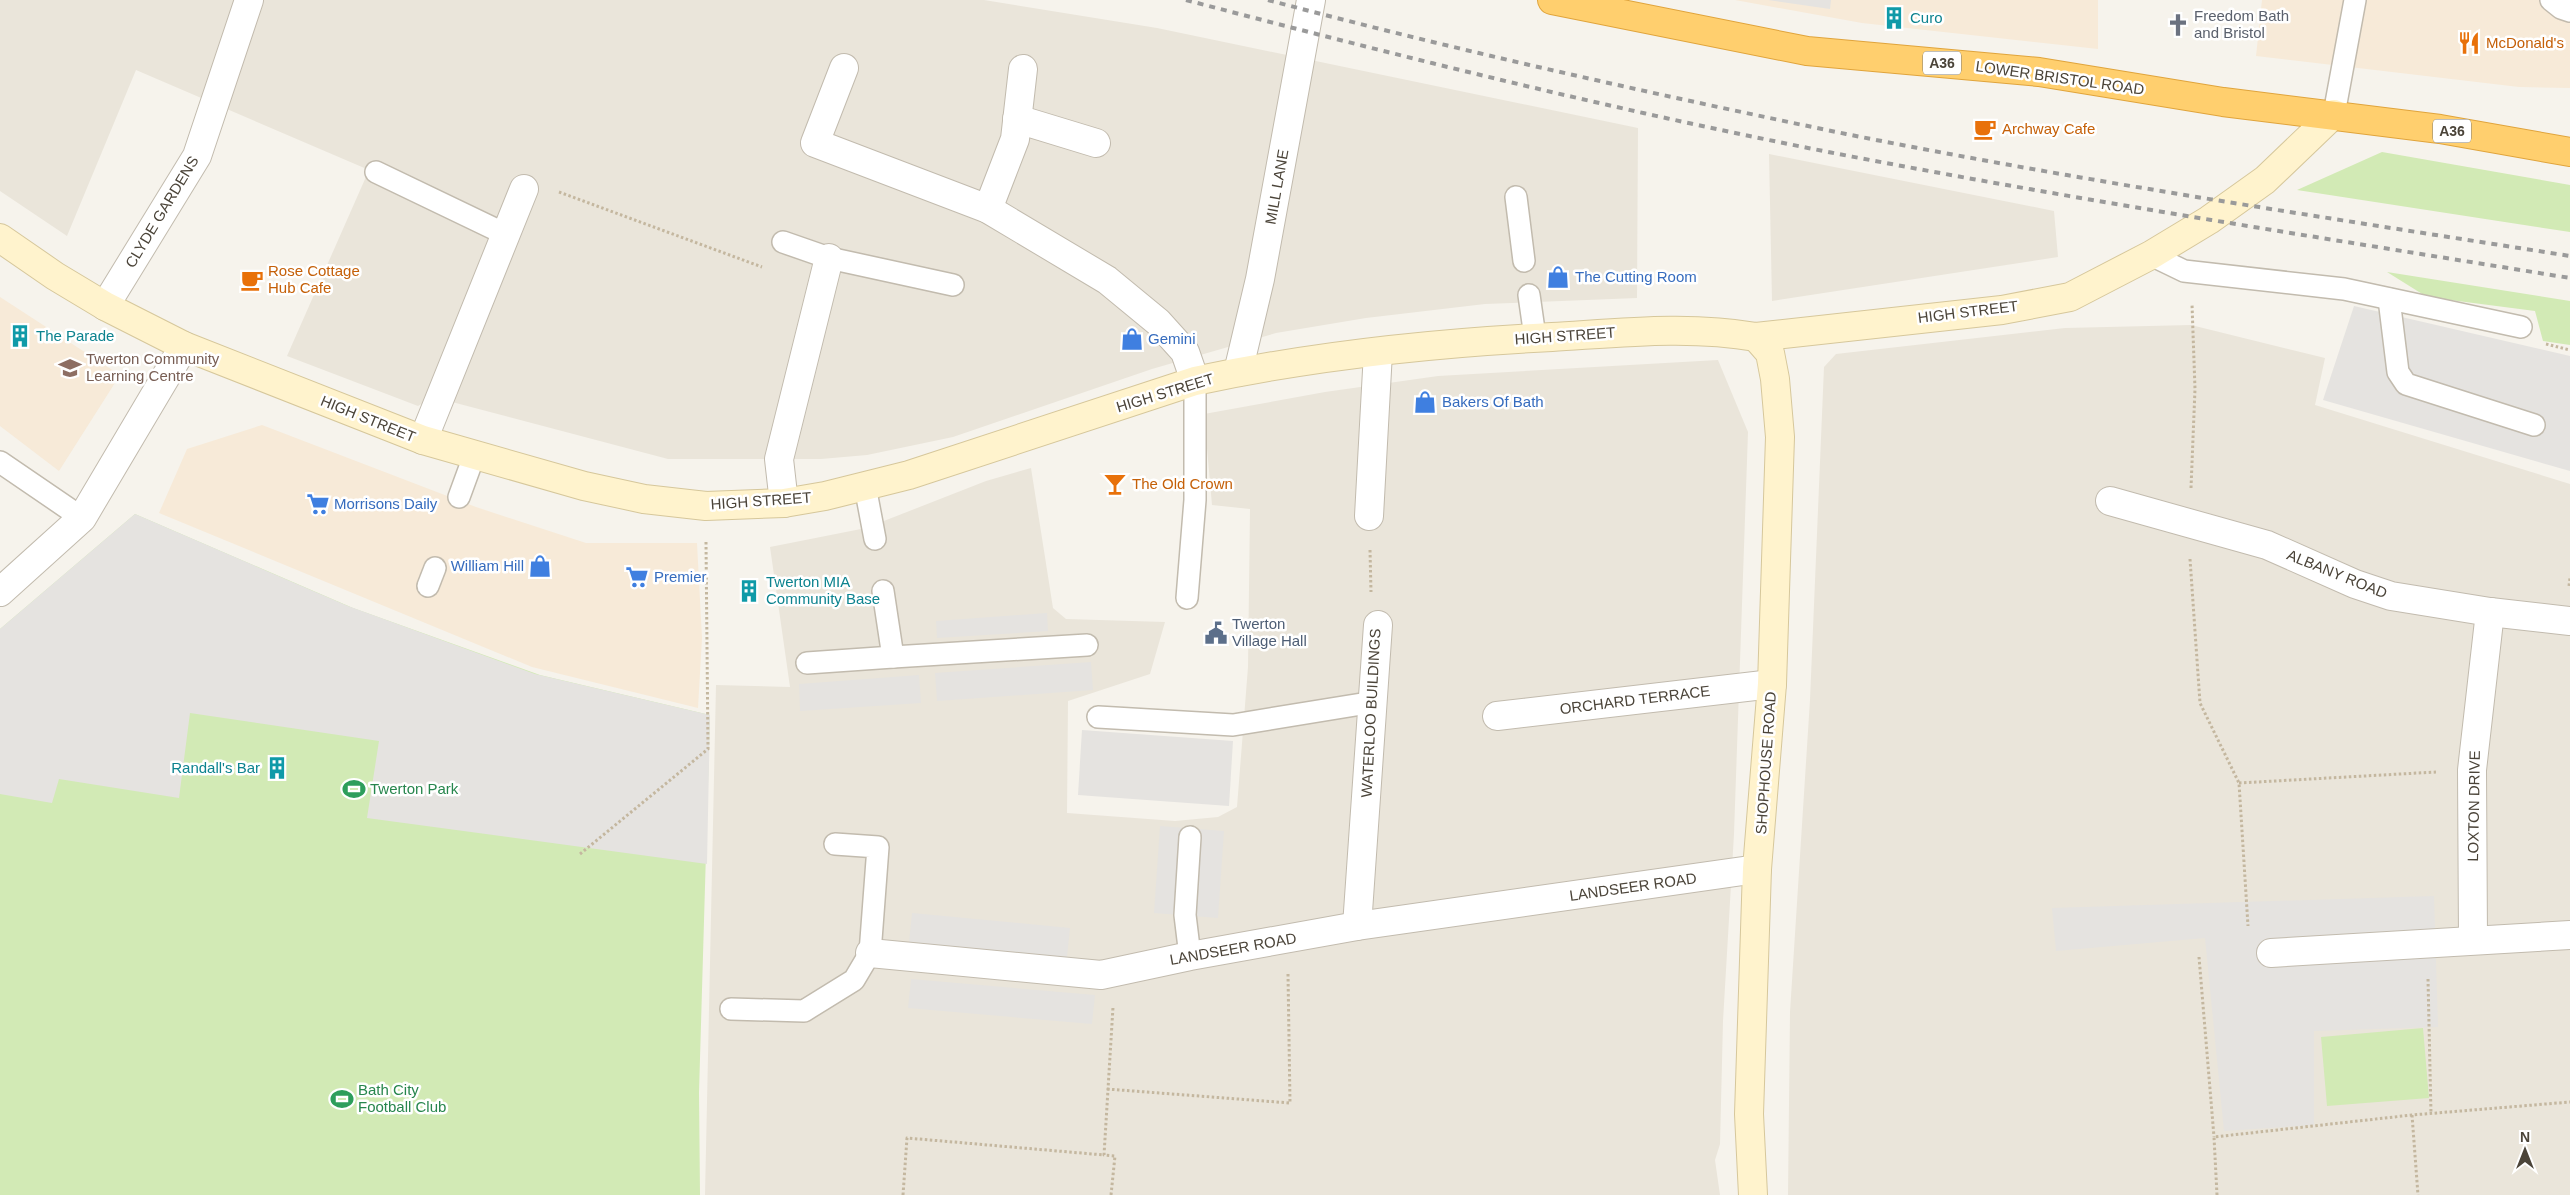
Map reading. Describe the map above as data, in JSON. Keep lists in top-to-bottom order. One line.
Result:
{"streets":{"highway":["A36","LOWER BRISTOL ROAD"],"street":["MILL LANE","CLYDE GARDENS","HIGH STREET","ALBANY ROAD","ORCHARD TERRACE","WATERLOO BUILDINGS","SHOPHOUSE ROAD","LOXTON DRIVE","LANDSEER ROAD"]},"crossings":[["LOWER BRISTOL ROAD","HIGH STREET"],["MILL LANE","HIGH STREET"],["CLYDE GARDENS","HIGH STREET"],["HIGH STREET","SHOPHOUSE ROAD"],["ALBANY ROAD","LOXTON DRIVE"],["ORCHARD TERRACE","SHOPHOUSE ROAD"],["WATERLOO BUILDINGS","LANDSEER ROAD"],["SHOPHOUSE ROAD","LANDSEER ROAD"]],"places":{"building":["Curo","The Parade","Twerton MIA Community Base","Randall's Bar"],"church":["Freedom Bath and Bristol"],"restaurant":["McDonald's"],"cafe":["Archway Cafe","Rose Cottage Hub Cafe"],"shop":["The Cutting Room","Gemini","Bakers Of Bath","William Hill"],"school or university":["Twerton Community Learning Centre"],"bar":["The Old Crown"],"supermarket":["Morrisons Daily","Premier"],"public building":["Twerton Village Hall"],"sports":["Twerton Park","Bath City Football Club"]},"north":"top"}
